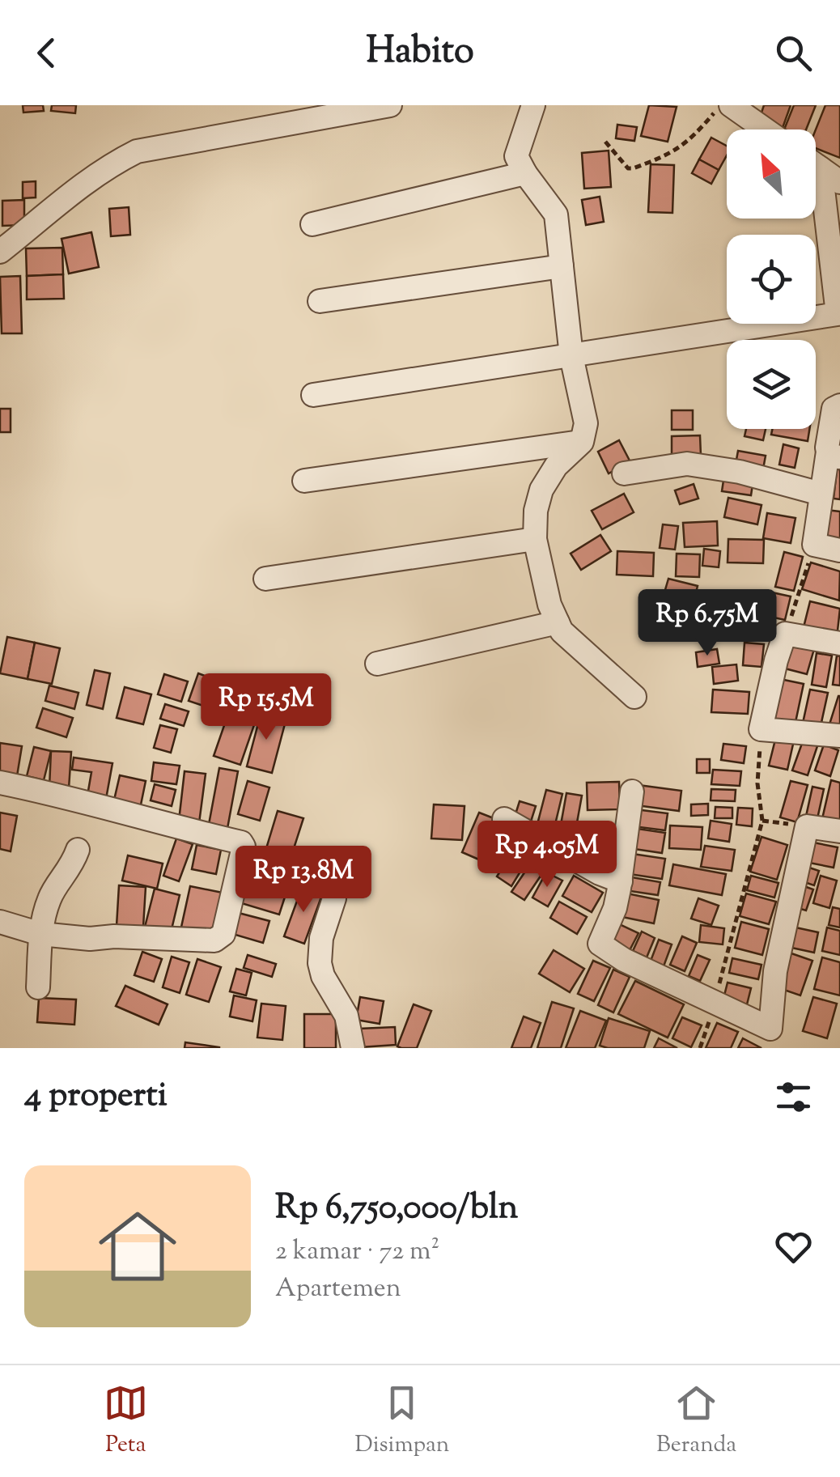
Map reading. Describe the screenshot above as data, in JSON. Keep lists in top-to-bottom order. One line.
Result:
{"north":"top left","page":{"header":"Habito","price":["Rp 6.75M","Rp 15.5M","Rp 4.05M","Rp 13.8M"],"heading":"4 properti","list":[{"name":"Rp 6,750,000/bln","note":"2 kamar · 72 m² · Apartemen"}],"tabs":["Peta","Disimpan","Beranda"]}}
